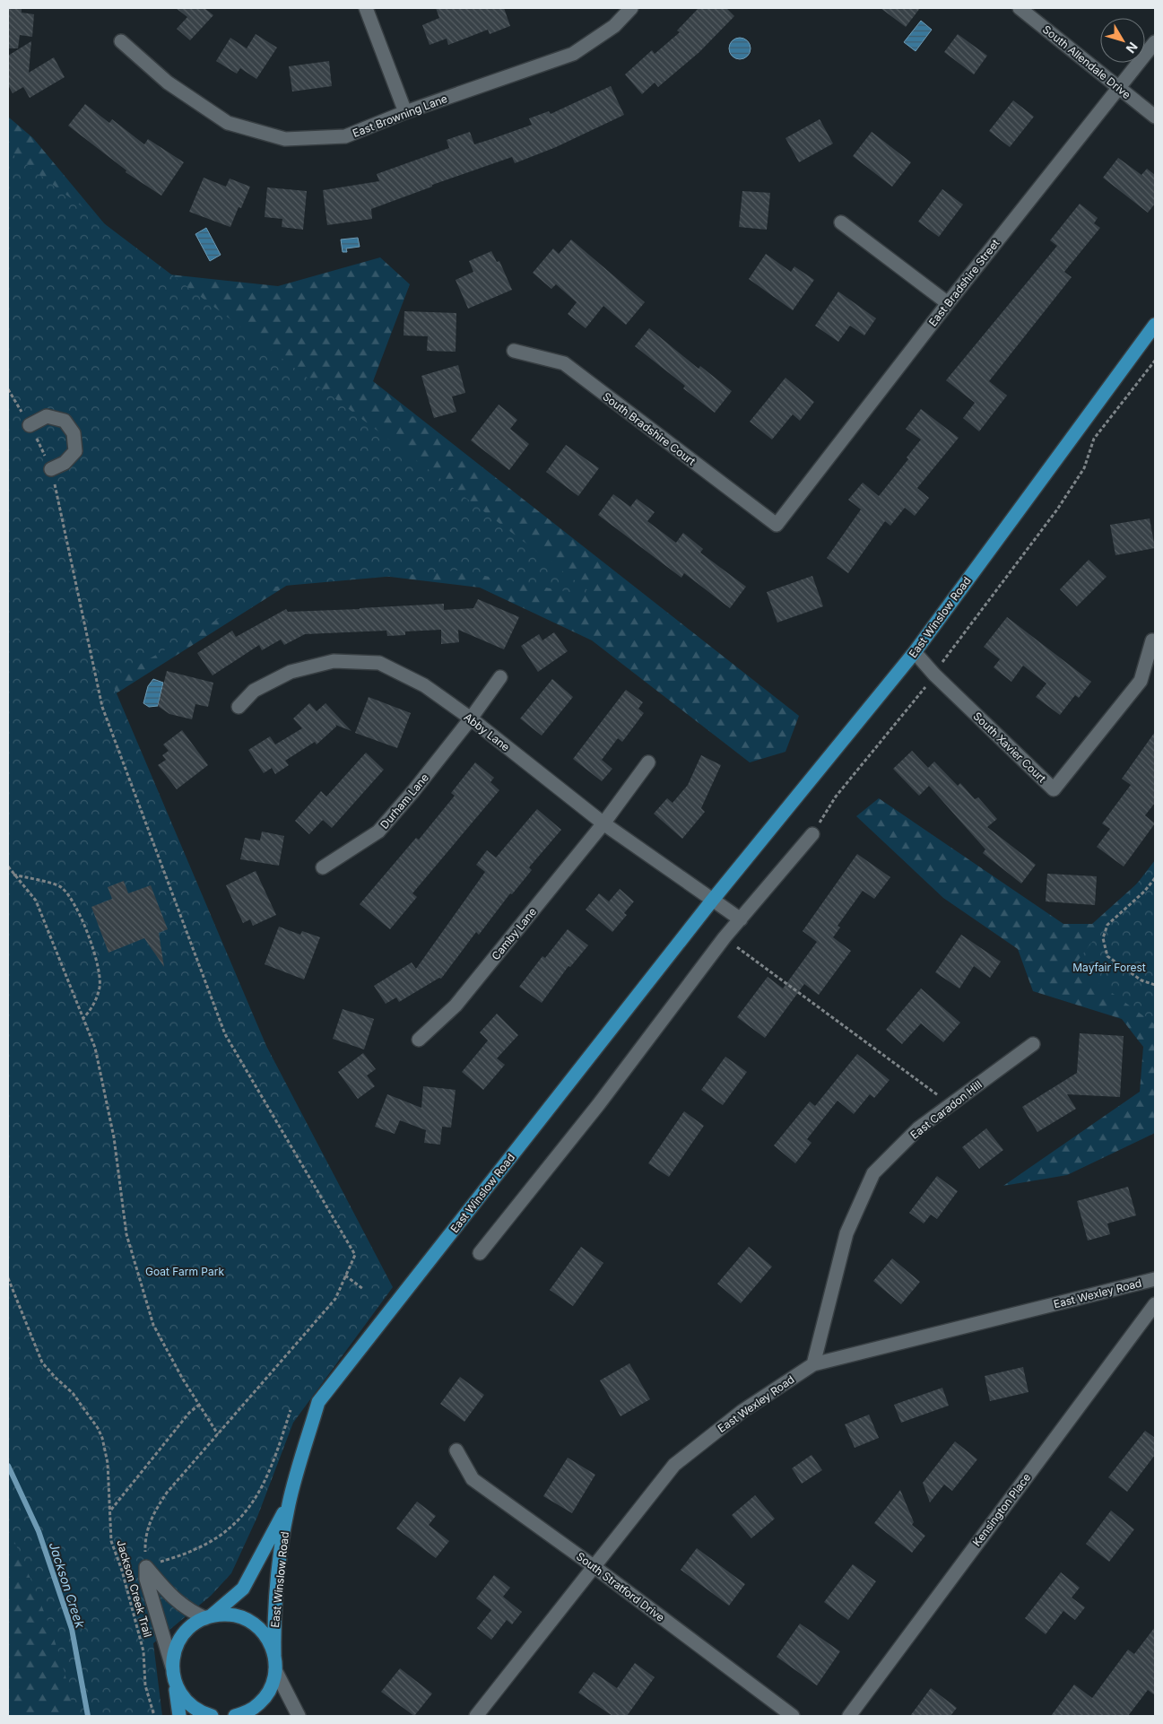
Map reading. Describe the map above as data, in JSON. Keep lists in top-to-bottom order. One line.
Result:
{"streets":{"main road":["East Winslow Road"],"street":["South Allendale Drive","East Browning Lane","East Bradshire Street","South Bradshire Court","Abby Lane","South Xavier Court","Durham Lane","Camby Lane","East Caradon Hill","East Wexley Road","Kensington Place","South Stratford Drive"],"path":["Jackson Creek Trail"]},"crossings":[["South Allendale Drive","East Bradshire Street"],["East Bradshire Street","South Bradshire Court"],["East Winslow Road","Abby Lane"],["East Winslow Road","South Xavier Court"],["Abby Lane","Durham Lane"],["Abby Lane","Camby Lane"],["East Caradon Hill","East Wexley Road"],["East Wexley Road","South Stratford Drive"]],"water":["Jackson Creek"],"parks":["Mayfair Forest","Goat Farm Park"],"north":"bottom right"}
